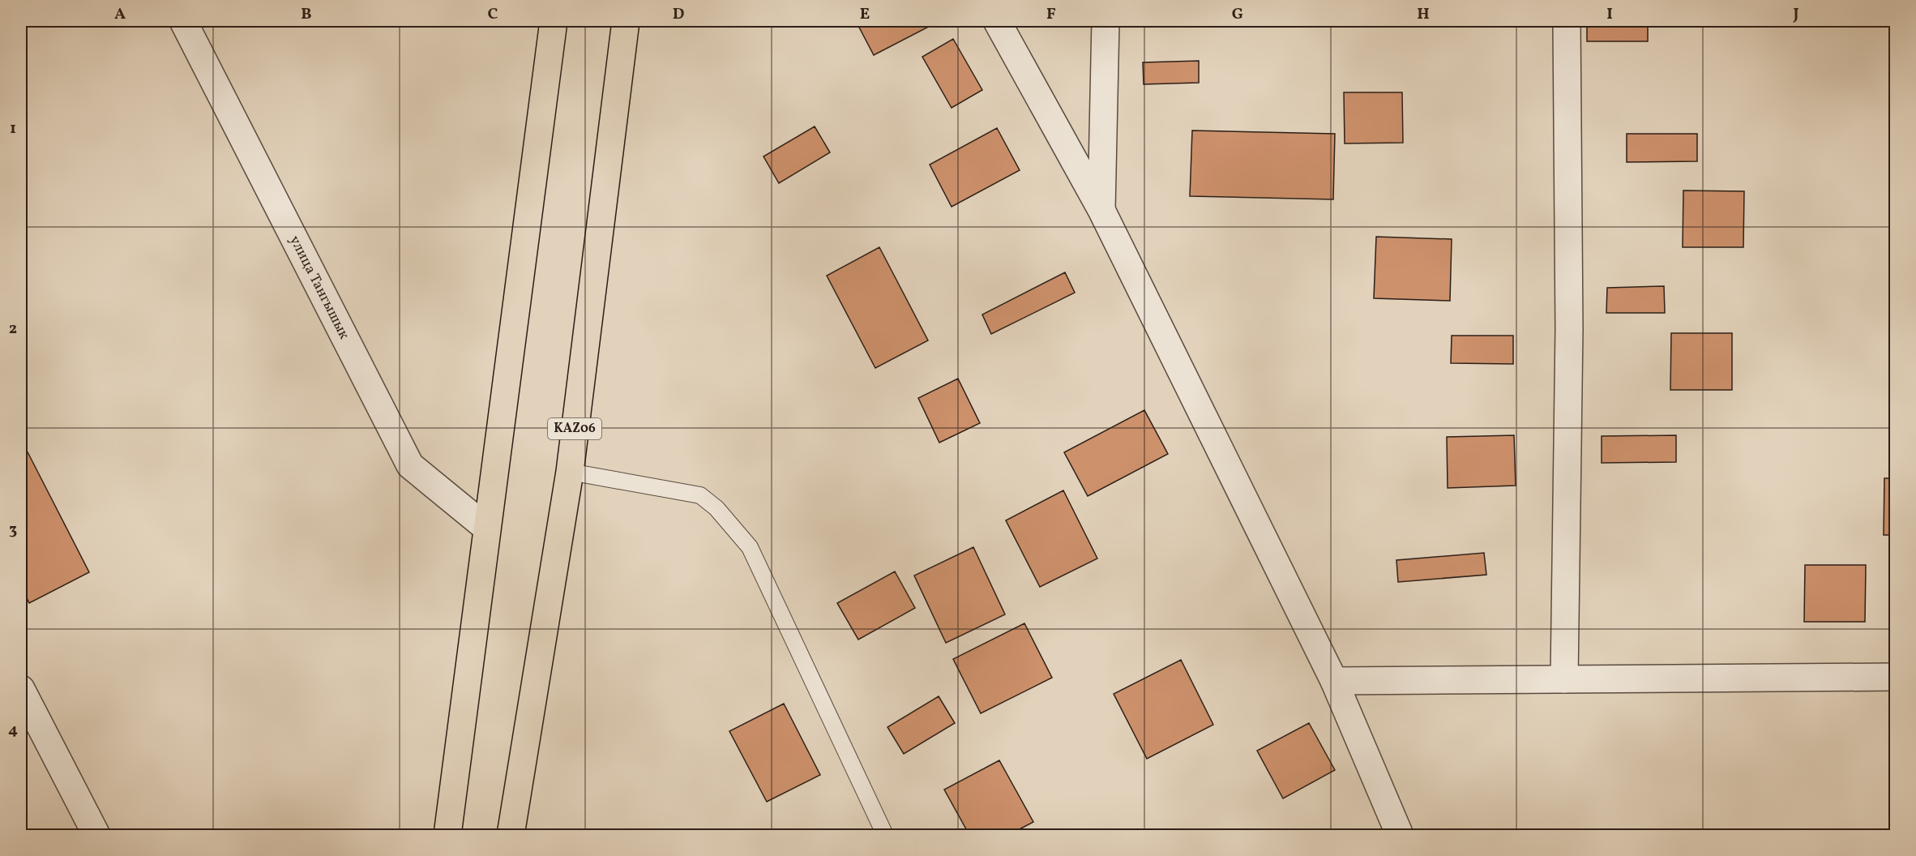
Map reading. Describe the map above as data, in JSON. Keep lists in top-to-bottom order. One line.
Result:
{"streets":{"highway":["KАZ06"],"street":["улица Тангышык"]},"grid":{"columns":["A","B","C","D","E","F","G","H","I","J"],"rows":["1","2","3","4"]}}
